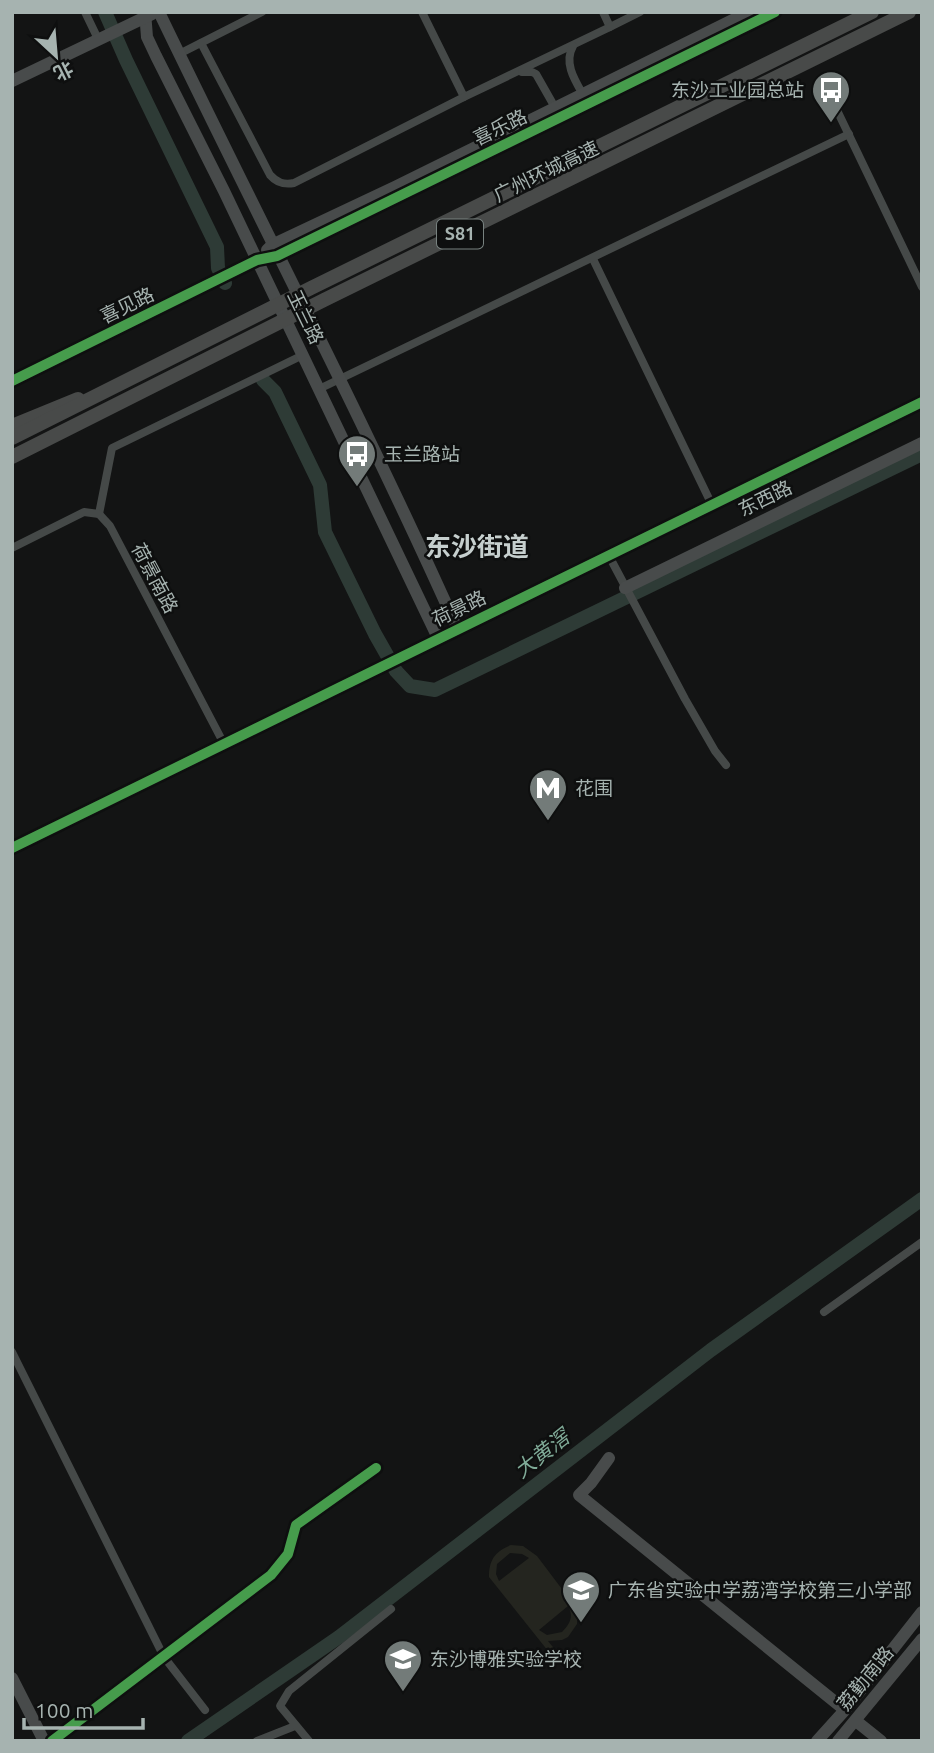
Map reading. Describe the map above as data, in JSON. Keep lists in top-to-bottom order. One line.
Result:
{"streets":{"highway":["广州环城高速","S81"],"street":["喜乐路","喜见路","玉兰路","东西路","荷景南路","荷景路","荔勤南路"]},"crossings":[["喜乐路","喜见路"],["喜乐路","玉兰路"],["喜见路","玉兰路"],["玉兰路","荷景路"],["荷景南路","荷景路"]],"districts":["东沙街道"],"water":["大黄滘"],"places":{"bus stop":["东沙工业园总站","玉兰路站"],"metro station":["花围"],"school or university":["广东省实验中学荔湾学校第三小学部","东沙博雅实验学校"]},"scale_bar":"100 m","north":"bottom right"}
